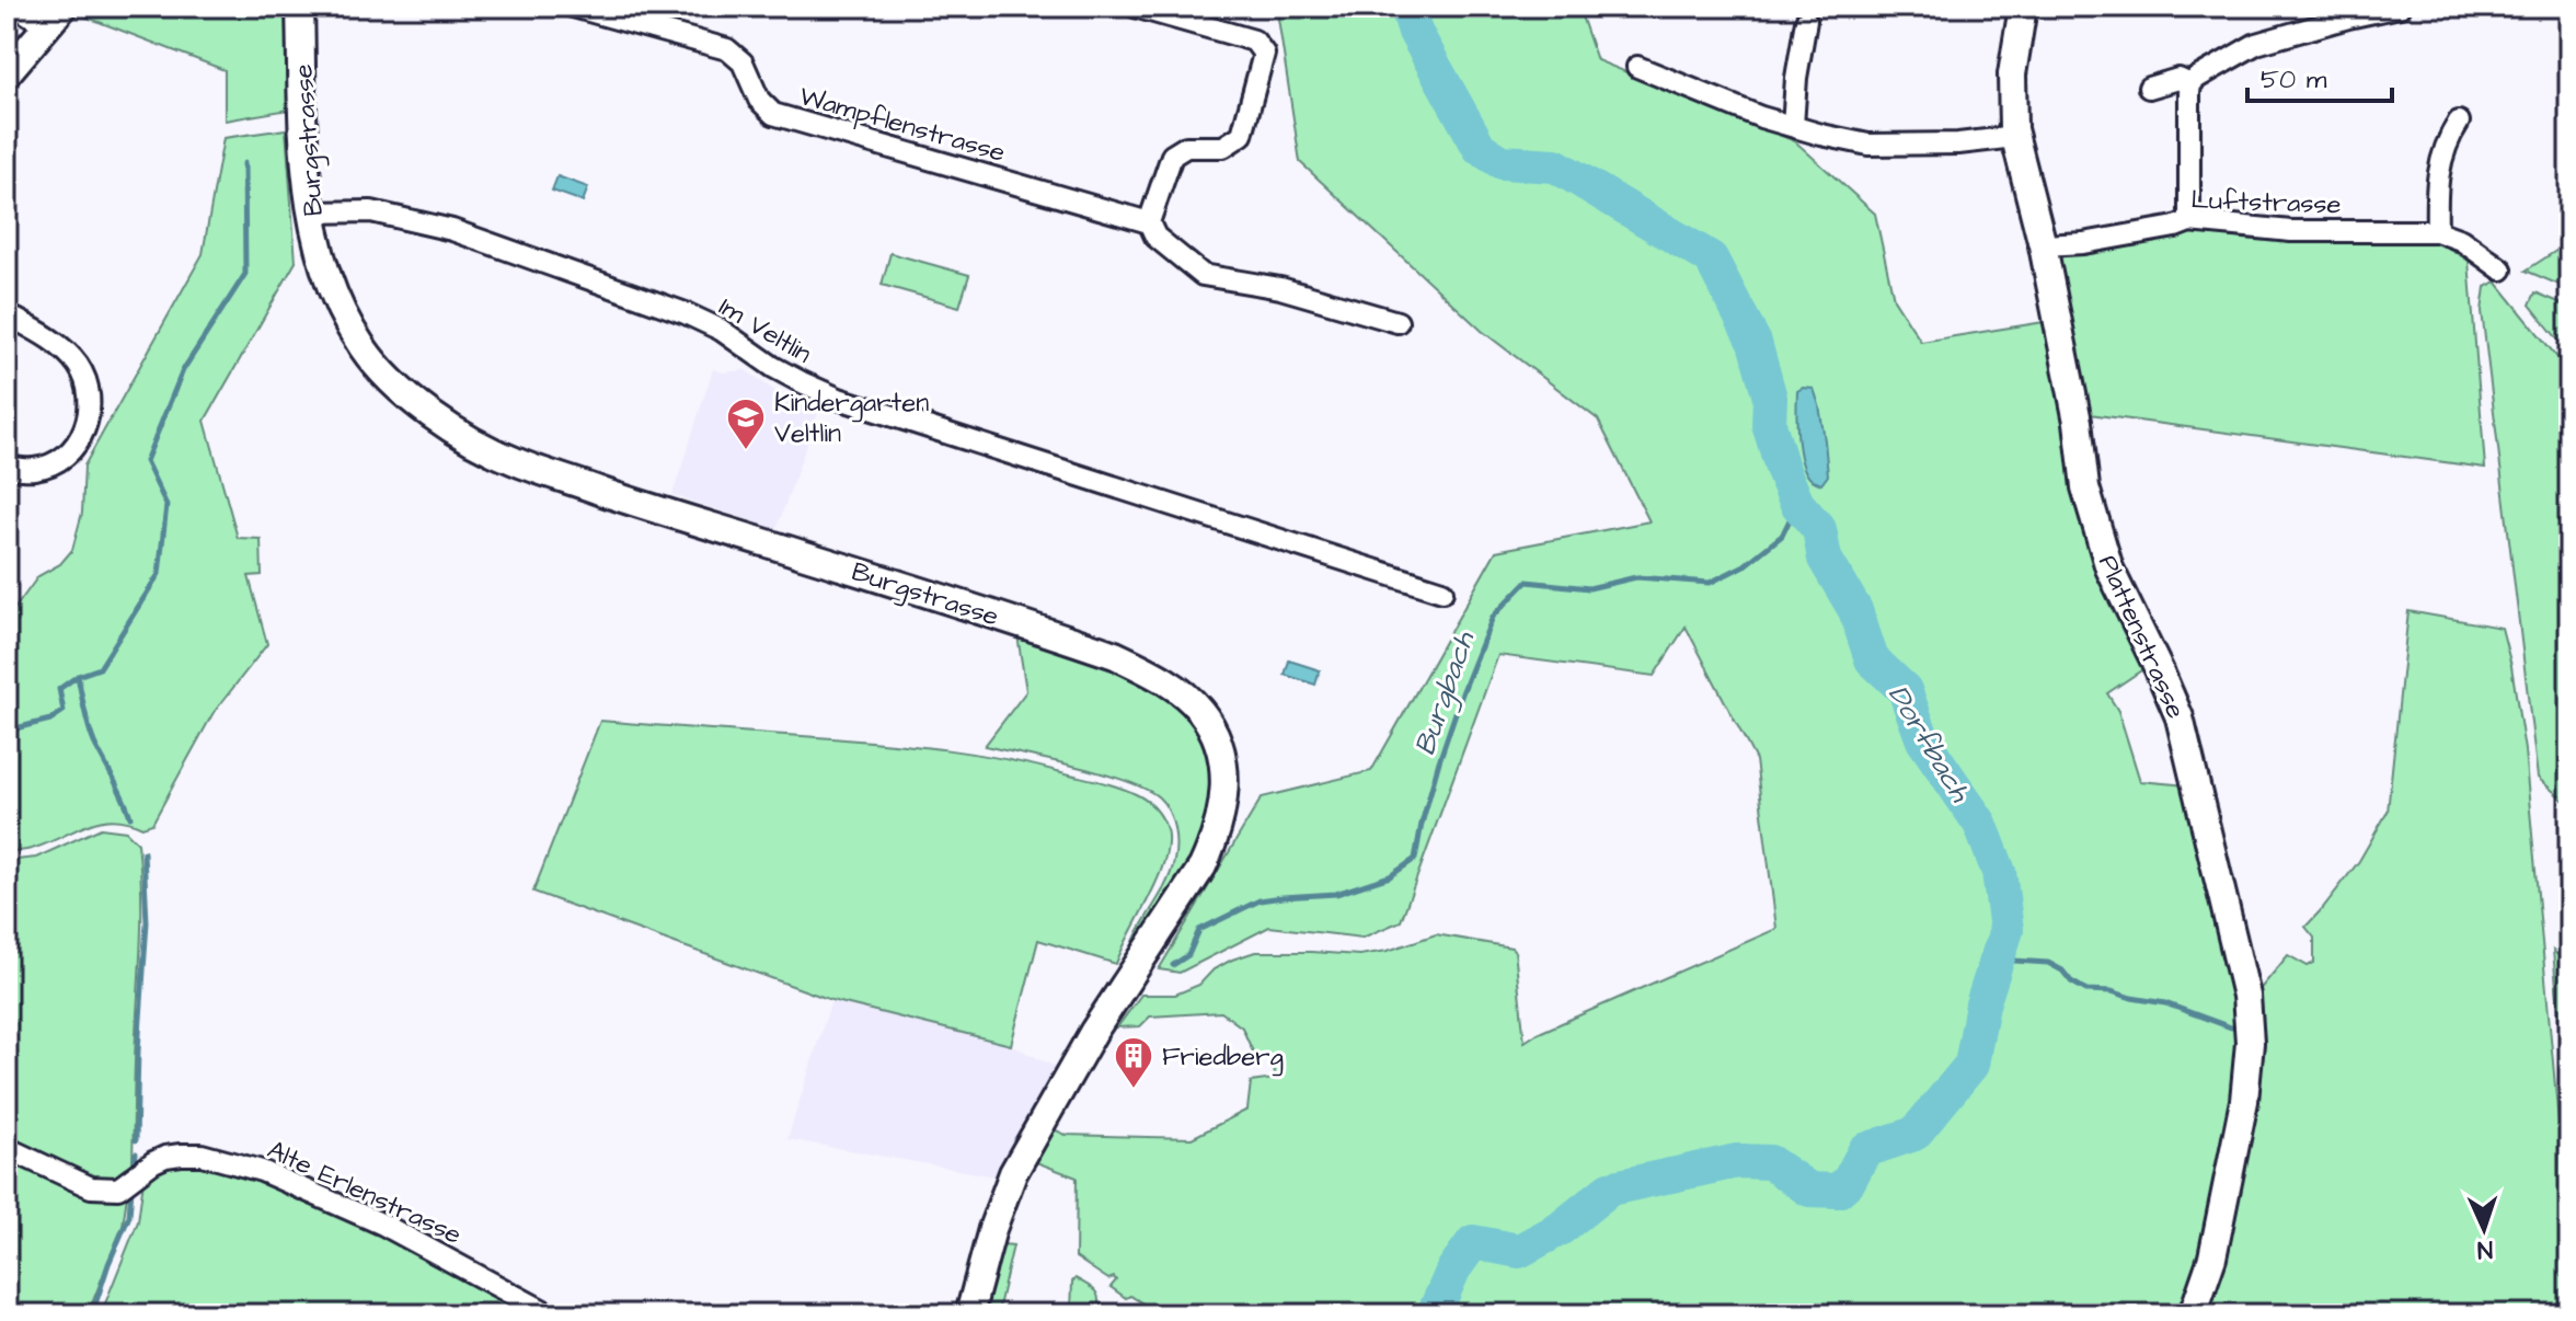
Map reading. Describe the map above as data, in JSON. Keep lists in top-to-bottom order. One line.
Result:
{"streets":{"street":["Wampflenstrasse","Burgstrasse","Luftstrasse","Im Veltlin","Plattenstrasse","Alte Erlenstrasse"]},"crossings":[["Burgstrasse","Im Veltlin"],["Luftstrasse","Plattenstrasse"]],"water":["Burgbach","Dorfbach"],"places":{"school or university":["Kindergarten Veltlin"],"building":["Friedberg"]},"scale_bar":"50 m","north":"bottom"}
